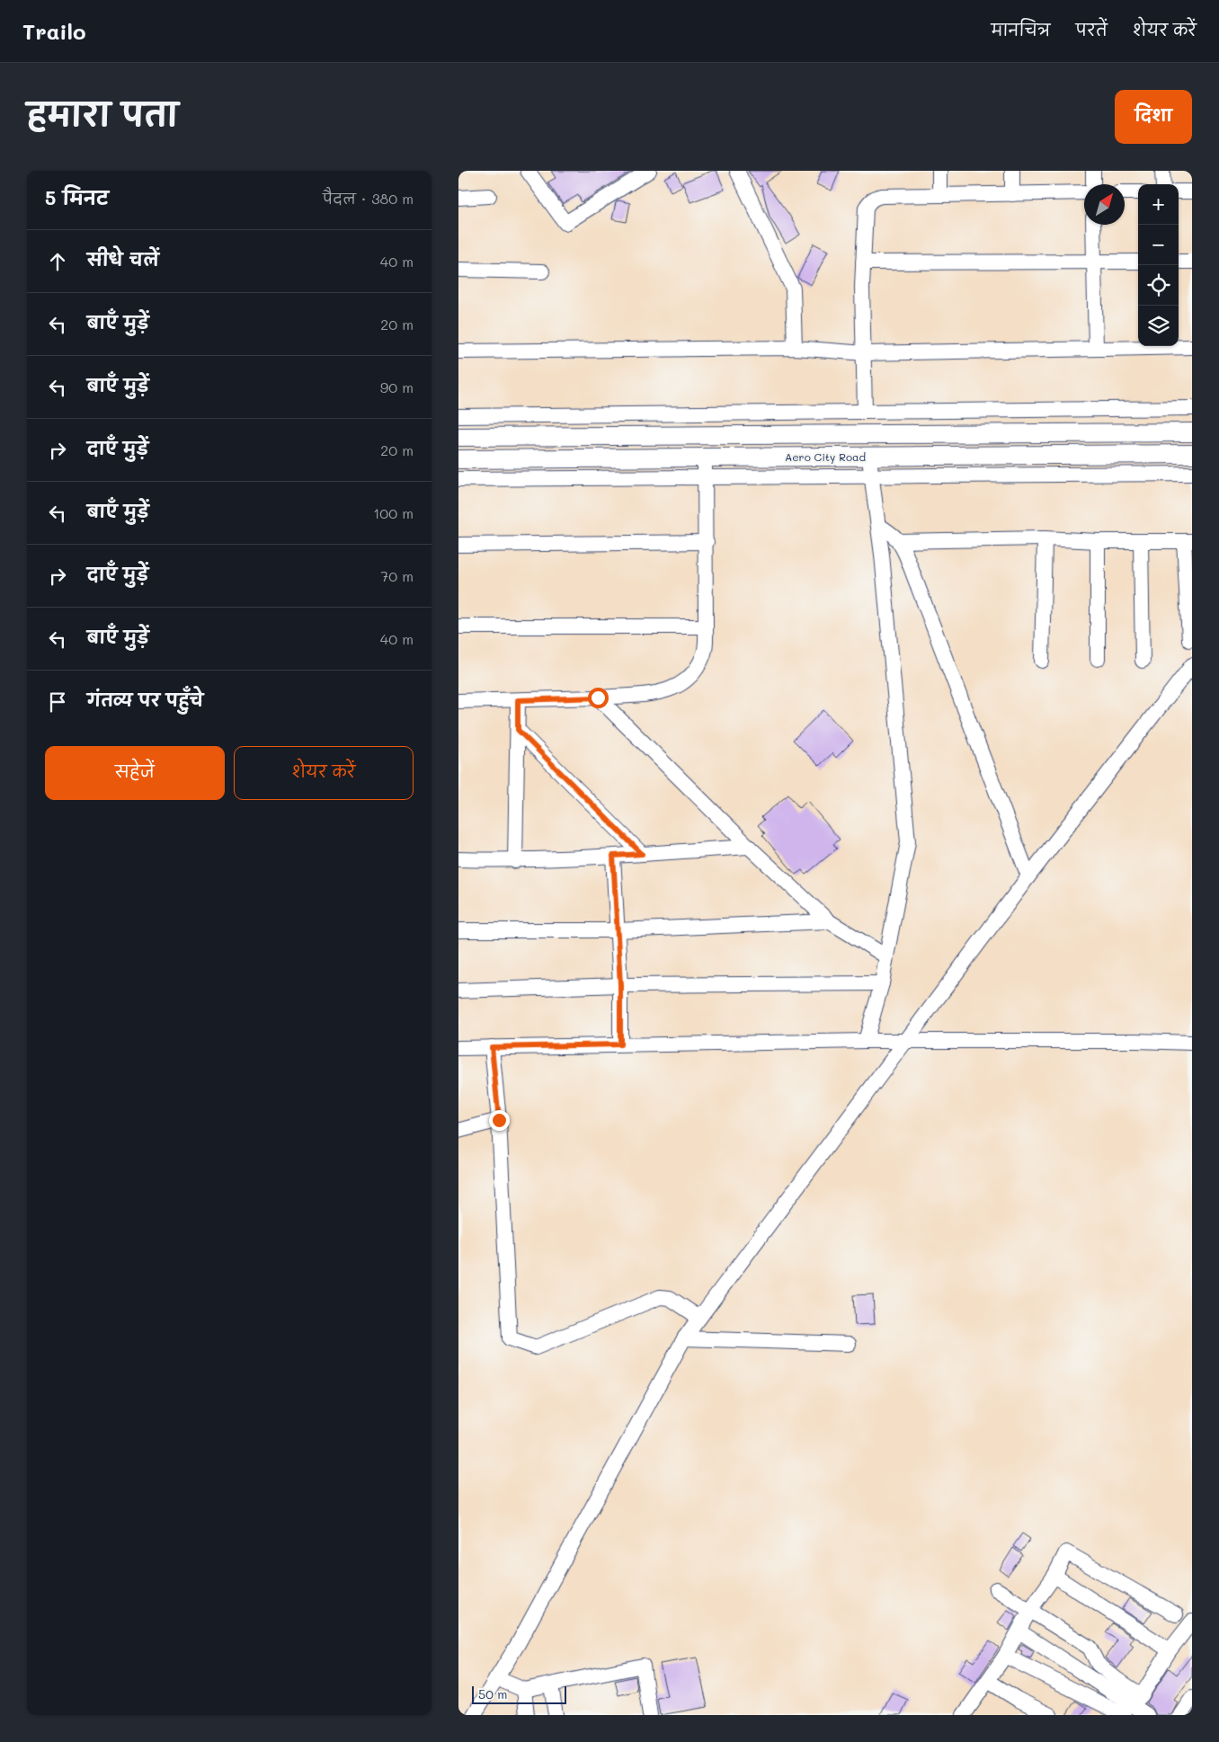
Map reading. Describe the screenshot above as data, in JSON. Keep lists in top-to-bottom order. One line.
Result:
{"streets":{"street":["Aero City Road"]},"scale_bar":"50 m","north":"top right","page":{"header":"Trailo","nav":["मानचित्र","परतें","शेयर करें"],"title":"हमारा पता","buttons":["दिशा",["सहेजें","शेयर करें"]],"heading":["5 मिनट","पैदल · 380 m"],"map_buttons":["+","−"],"list":[["सीधे चलें","40 m"],["बाएँ मुड़ें","20 m"],["बाएँ मुड़ें","90 m"],["दाएँ मुड़ें","20 m"],["बाएँ मुड़ें","100 m"],["दाएँ मुड़ें","70 m"],["बाएँ मुड़ें","40 m"],"गंतव्य पर पहुँचे"],"scale":"50 m"}}
